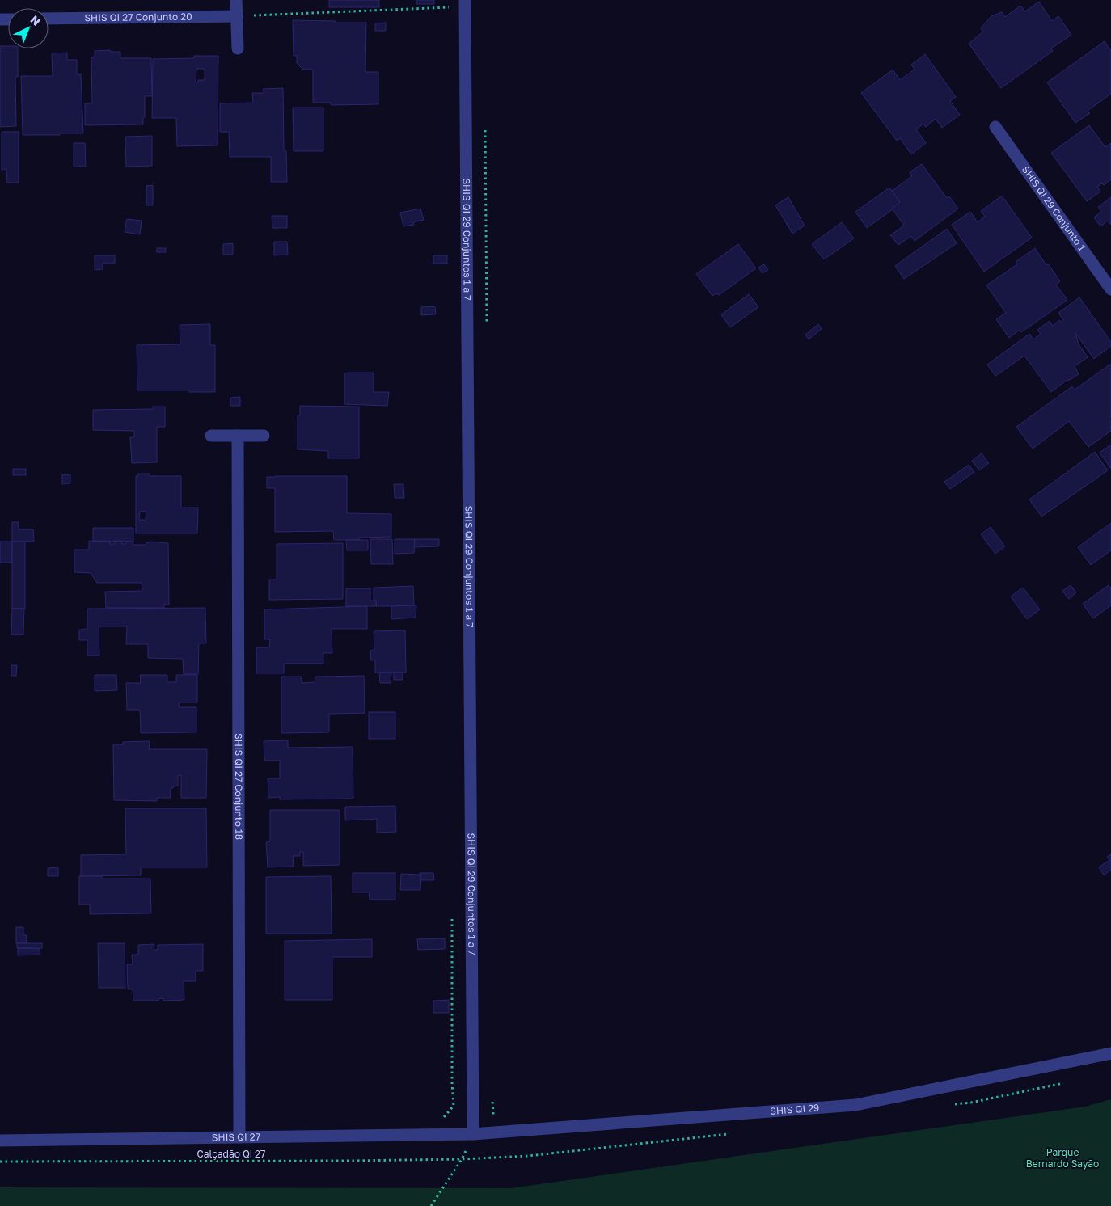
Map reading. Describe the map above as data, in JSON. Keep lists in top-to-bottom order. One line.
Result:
{"streets":{"street":["SHIS QI 27 Conjunto 20","SHIS QI 29 Conjunto 1","SHIS QI 29 Conjuntos 1 a 7","SHIS QI 27 Conjunto 18","SHIS QI 29","SHIS QI 27"],"path":["Calçadão Qi 27"]},"crossings":[["SHIS QI 29 Conjuntos 1 a 7","SHIS QI 29"],["SHIS QI 29 Conjuntos 1 a 7","SHIS QI 27"],["SHIS QI 27 Conjunto 18","SHIS QI 27"],["SHIS QI 29","SHIS QI 27"]],"parks":["Parque Bernardo Sayão"],"north":"top right"}
